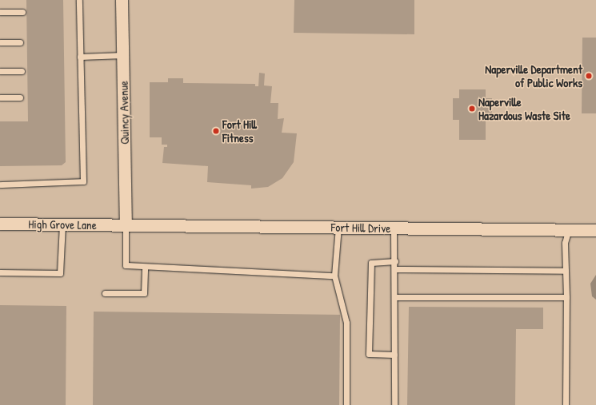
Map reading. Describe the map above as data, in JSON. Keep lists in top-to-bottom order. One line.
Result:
{"streets":{"street":["Quincy Avenue","High Grove Lane","Fort Hill Drive"]},"crossings":[["Quincy Avenue","High Grove Lane"],["Quincy Avenue","Fort Hill Drive"],["High Grove Lane","Fort Hill Drive"]],"places":["Naperville Department of Public Works","Naperville Hazardous Waste Site","Fort Hill Fitness"]}
